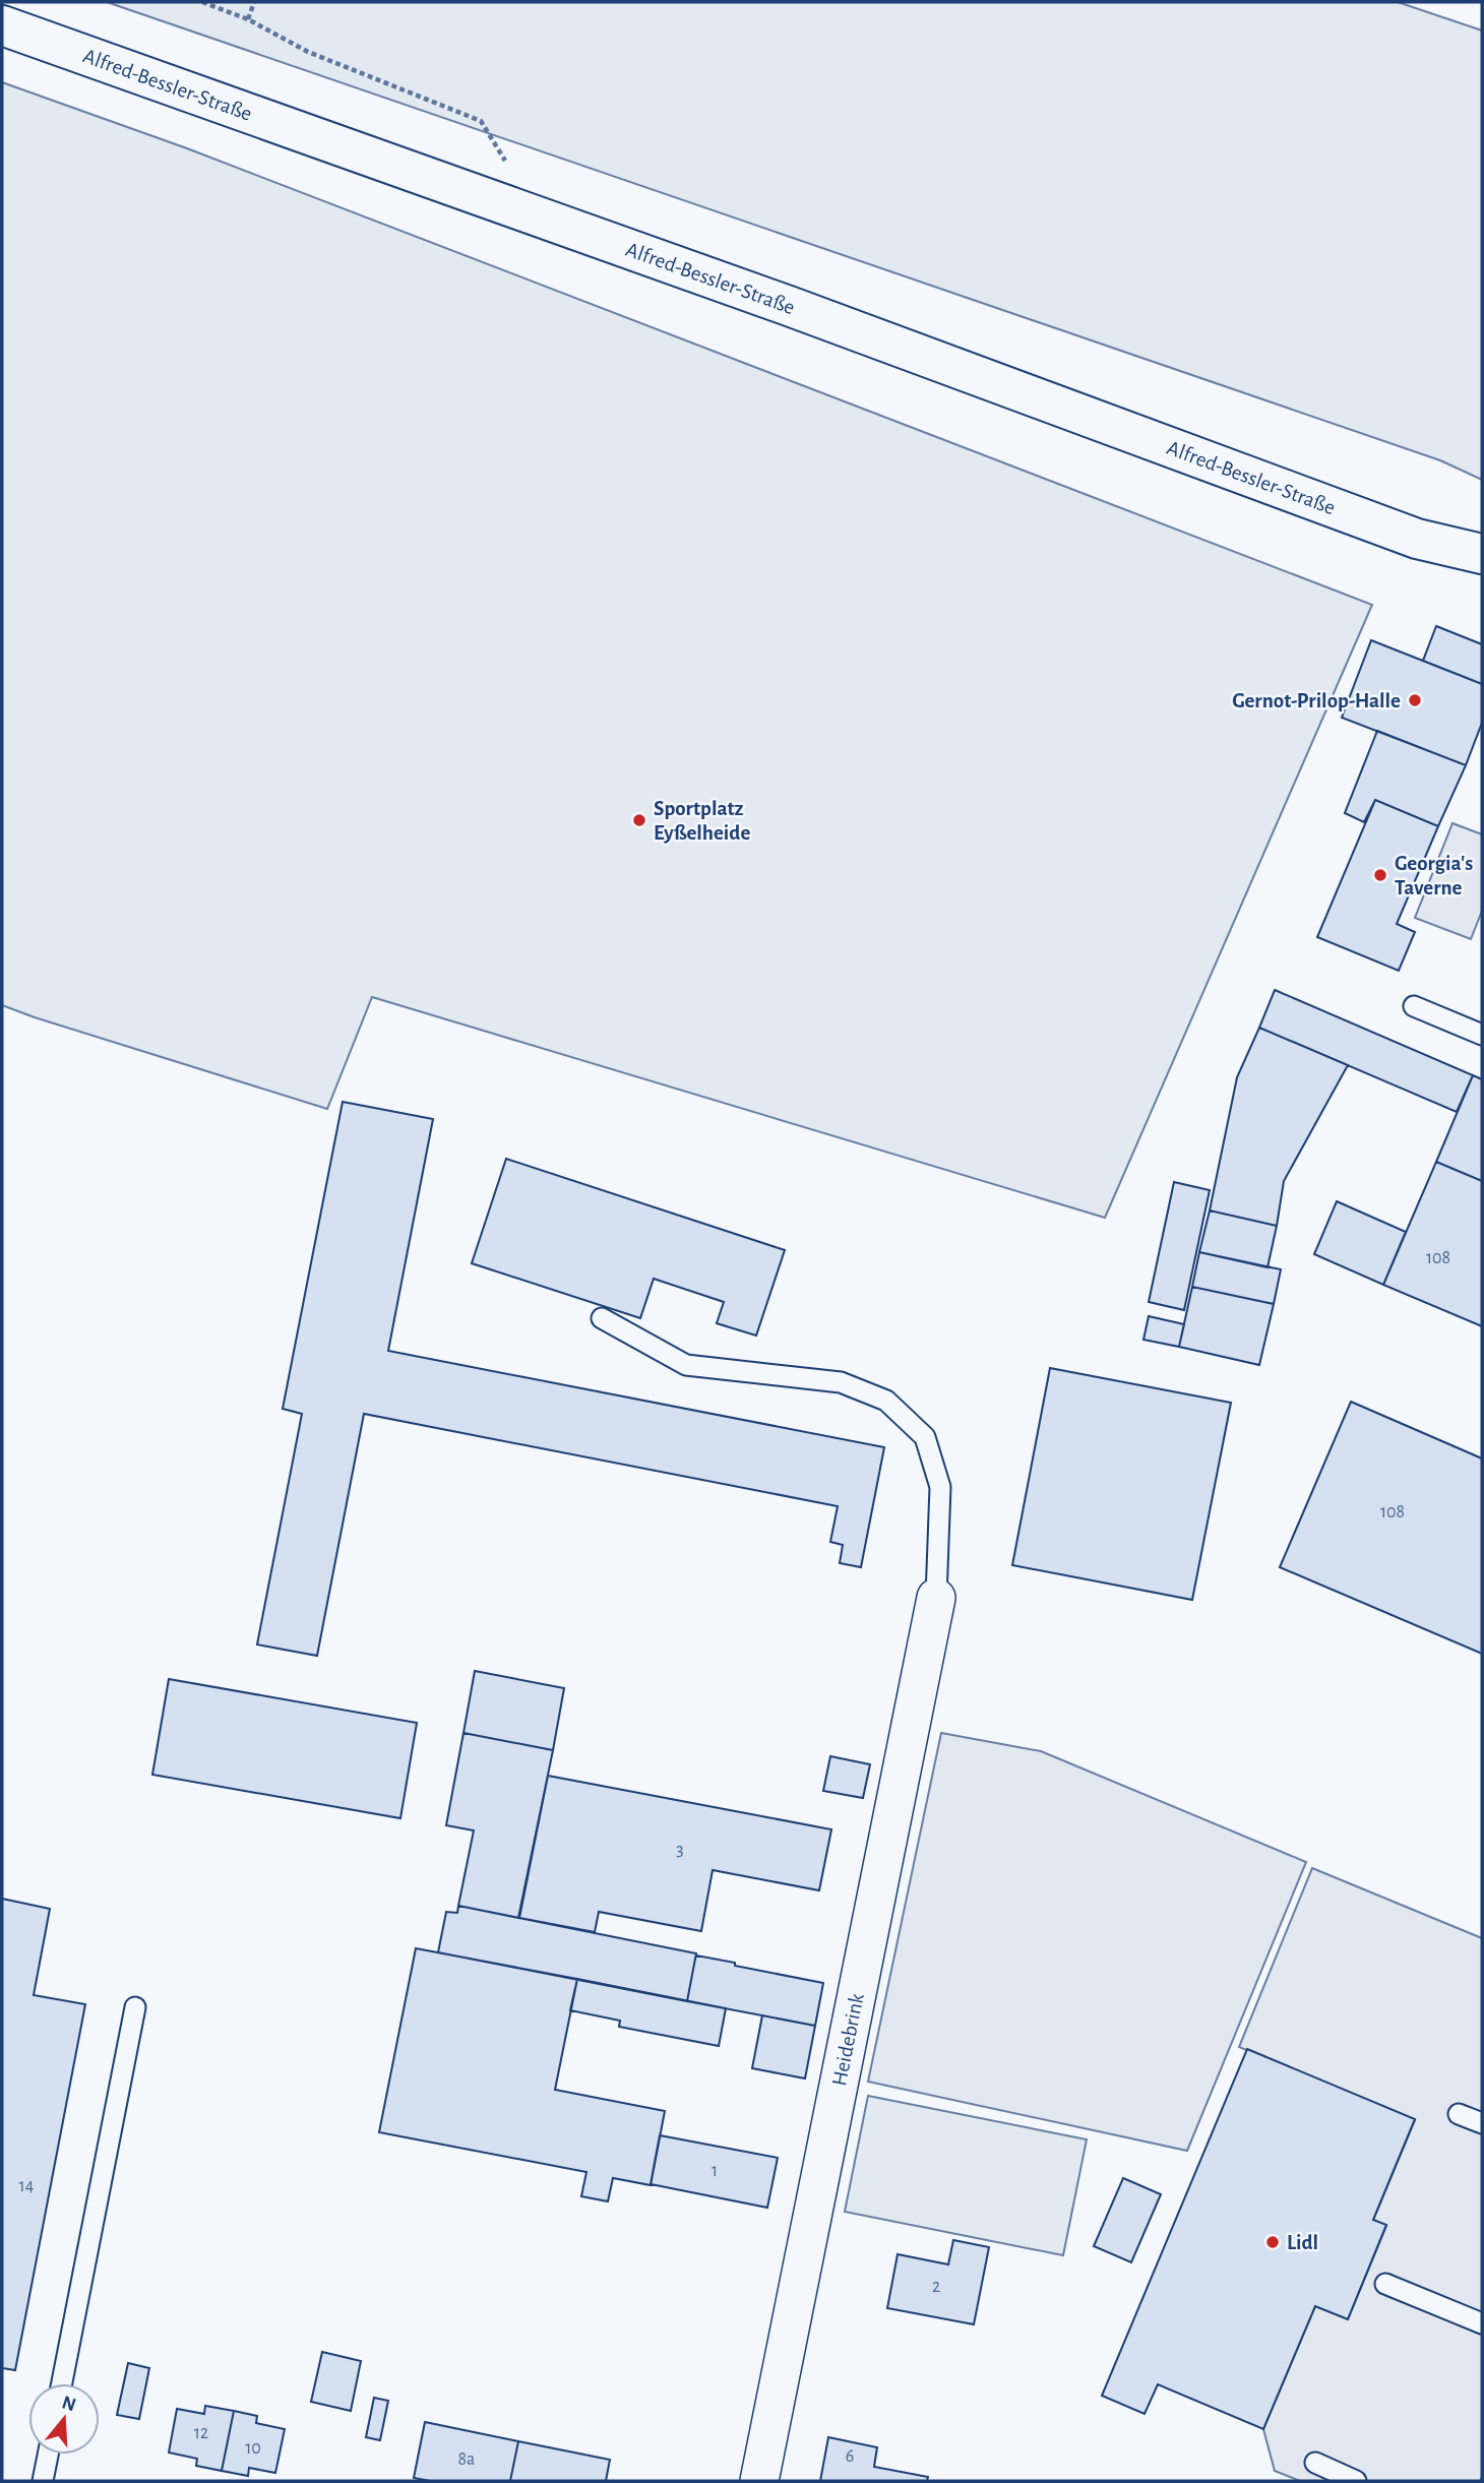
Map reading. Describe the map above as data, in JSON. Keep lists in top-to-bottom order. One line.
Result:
{"streets":{"street":["Alfred-Bessler-Straße","Heidebrink"]},"places":["Gernot-Prilop-Halle","Sportplatz Eyßelheide","Georgia's Taverne","Lidl"],"house_numbers":["108","108","3","1","14","2","12","10","6","8a"],"north":"top"}
